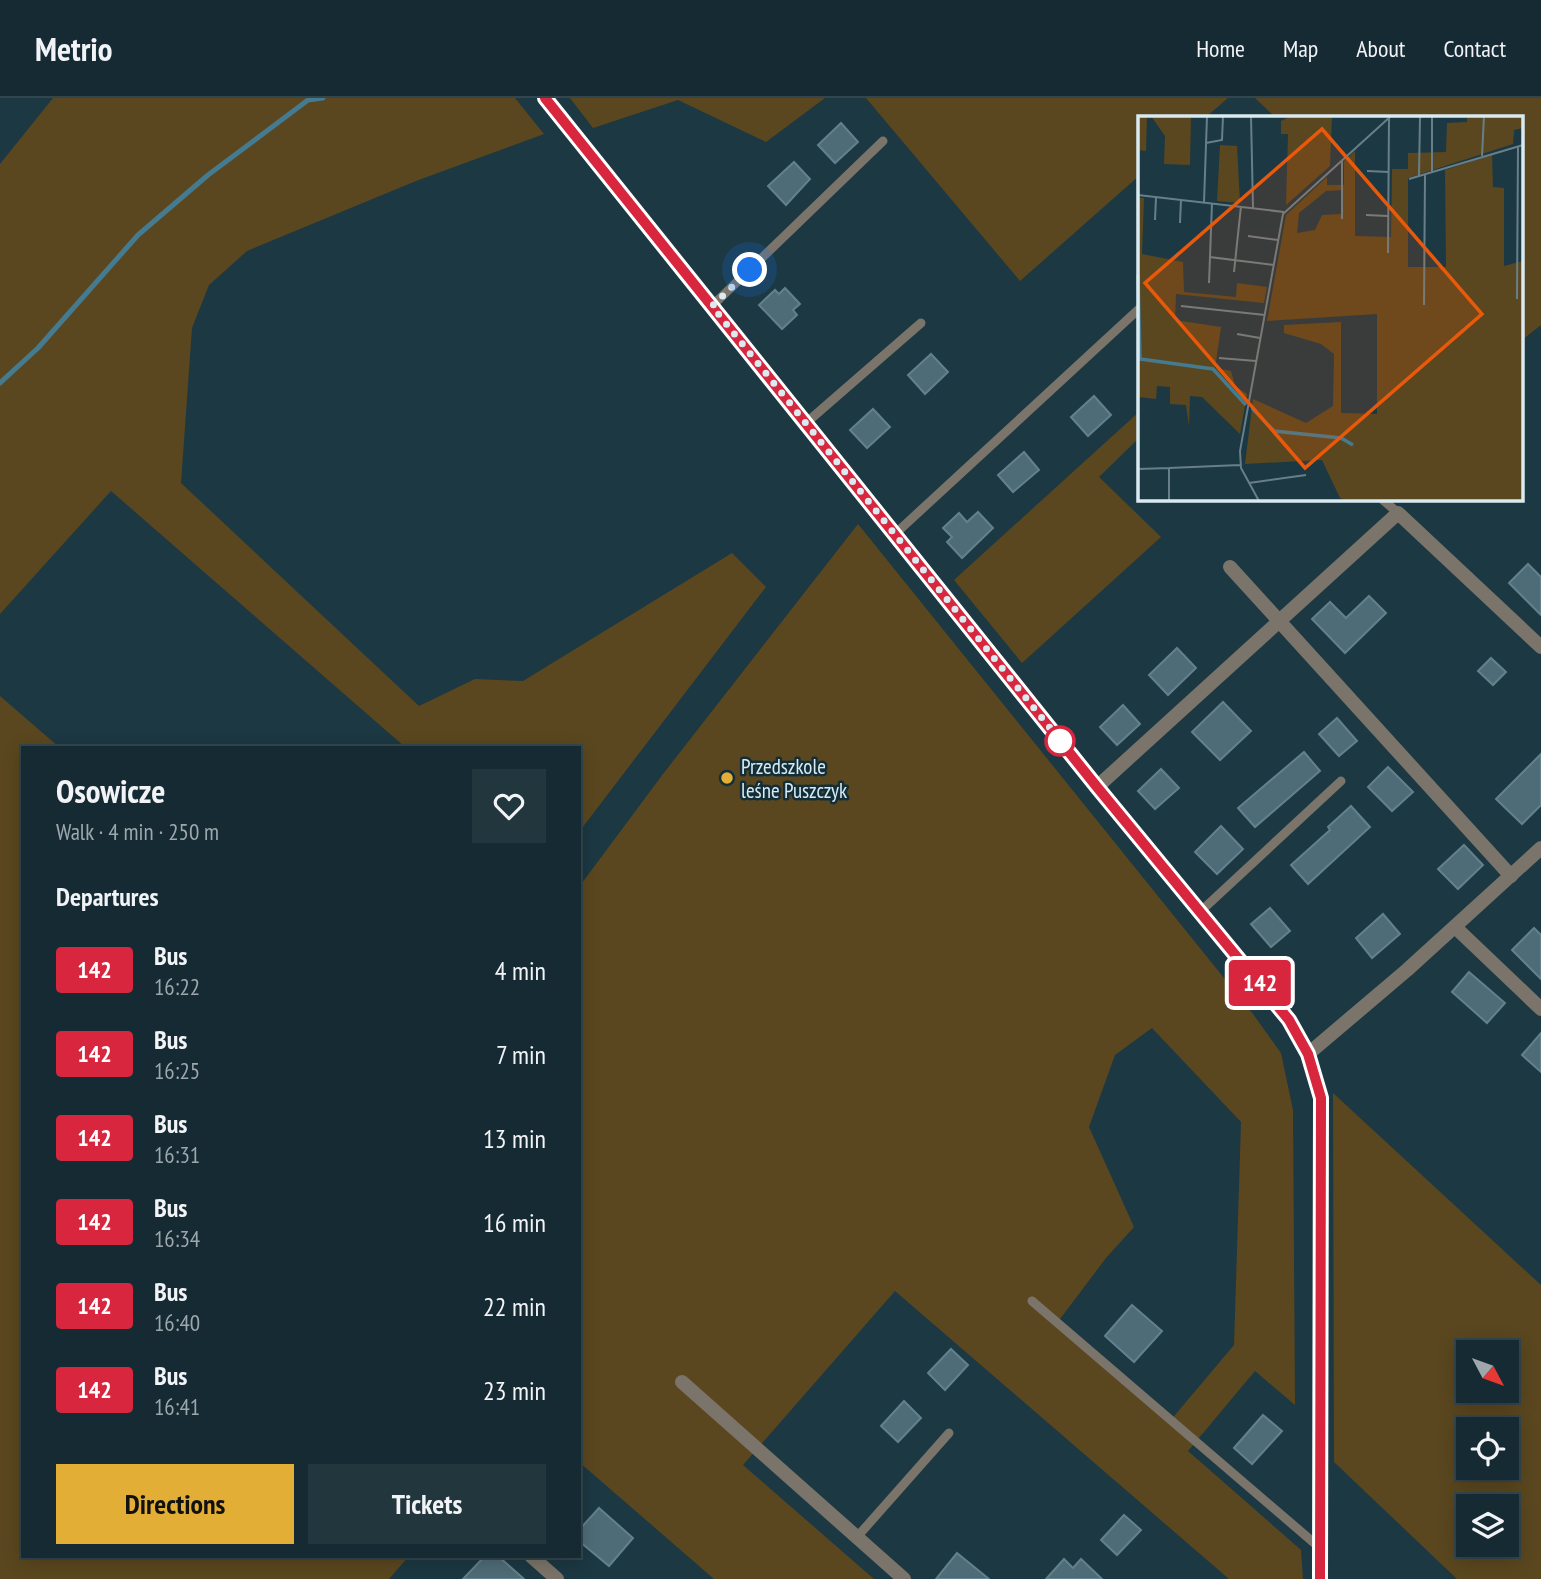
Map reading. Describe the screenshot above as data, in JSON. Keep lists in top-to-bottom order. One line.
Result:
{"places":["Przedszkole leśne Puszczyk"],"lines":["bus line 142"],"north":"bottom right","page":{"header":"Metrio","nav":["Home","Map","About","Contact"],"on_map":"142","heading":[["Osowicze","Walk · 4 min · 250 m"],"Departures"],"list":[{"mark":"142","name":"Bus","note":"16:22","value":"4 min"},{"mark":"142","name":"Bus","note":"16:25","value":"7 min"},{"mark":"142","name":"Bus","note":"16:31","value":"13 min"},{"mark":"142","name":"Bus","note":"16:34","value":"16 min"},{"mark":"142","name":"Bus","note":"16:40","value":"22 min"},{"mark":"142","name":"Bus","note":"16:41","value":"23 min"}],"buttons":["Directions","Tickets"]}}
